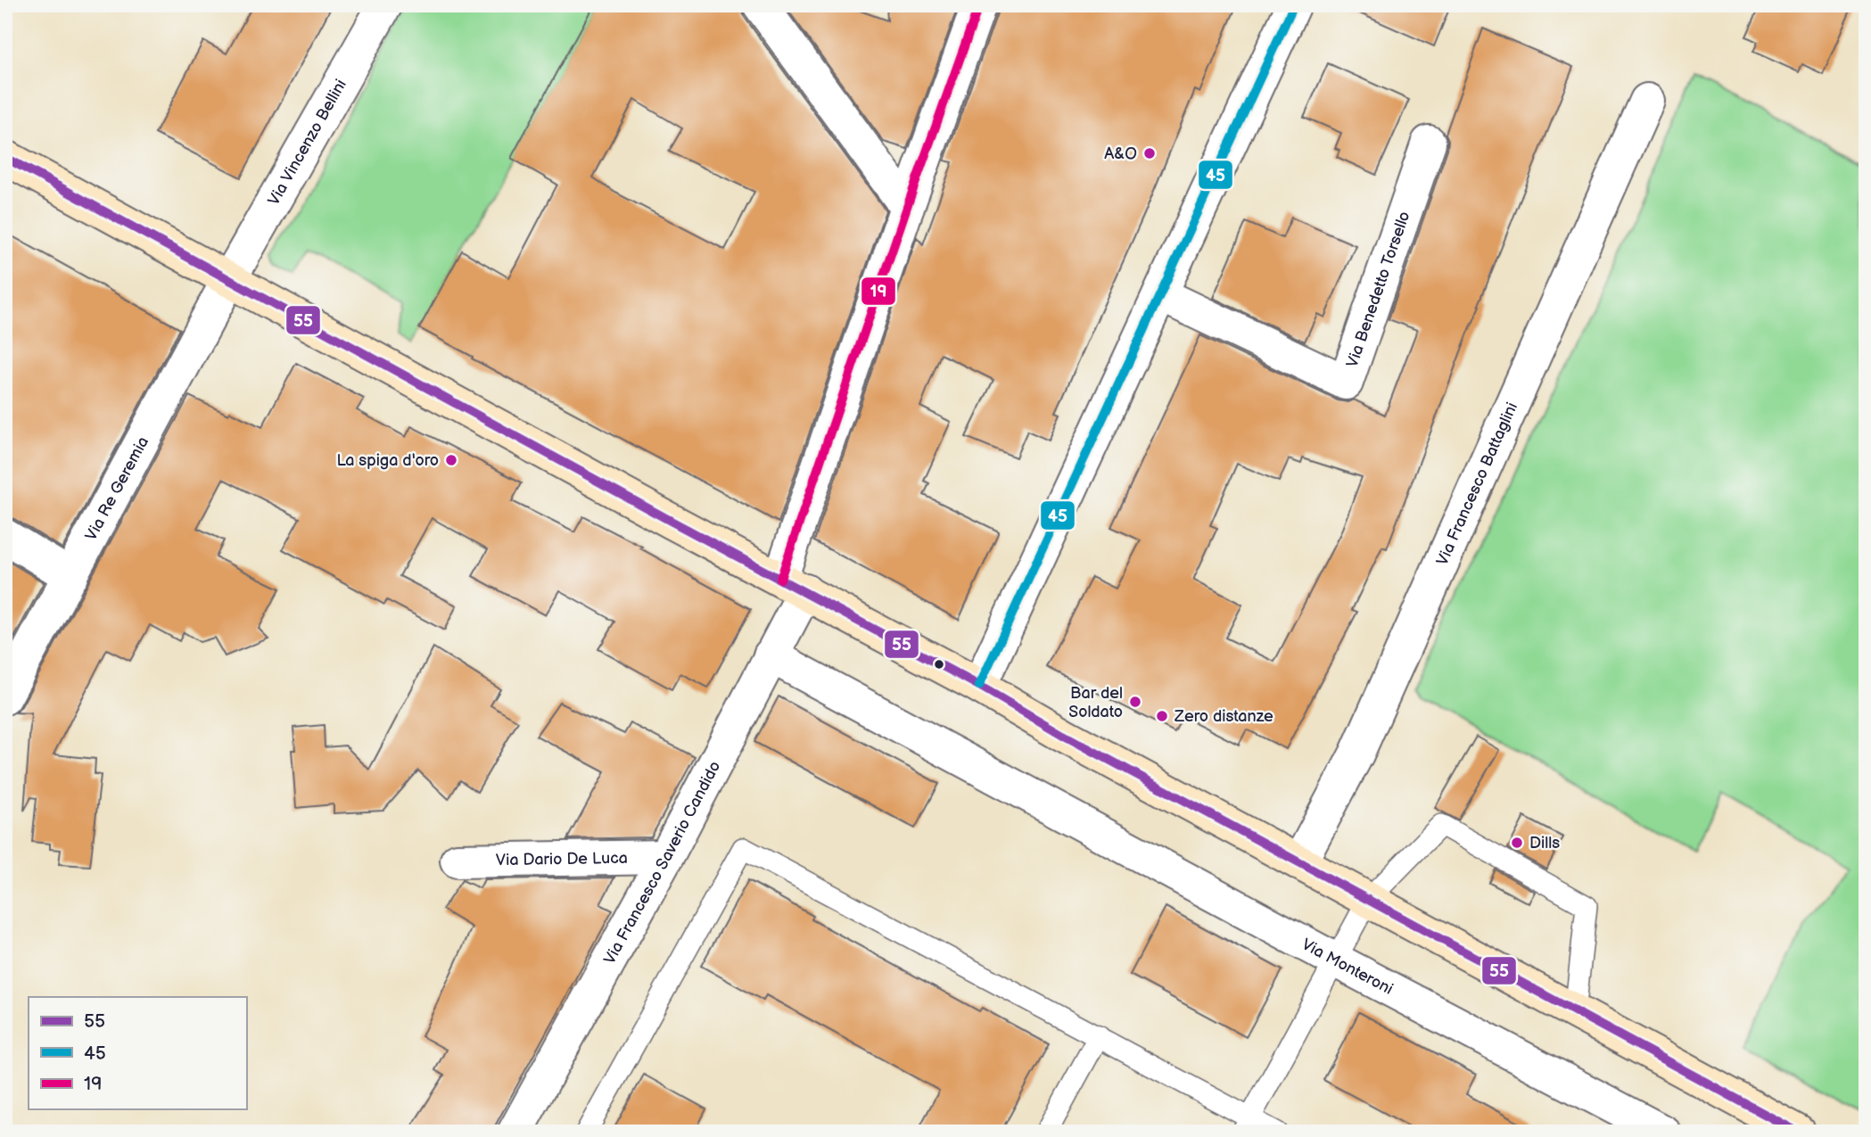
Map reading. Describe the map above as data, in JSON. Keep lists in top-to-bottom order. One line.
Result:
{"streets":{"street":["Via Vincenzo Bellini","Via Benedetto Torsello","Via Francesco Battaglini","Via Re Geremia","Via Dario De Luca","Via Francesco Saverio Candido","Via Monteroni"]},"crossings":[["Via Vincenzo Bellini","Via Re Geremia"],["Via Dario De Luca","Via Francesco Saverio Candido"],["Via Francesco Saverio Candido","Via Monteroni"]],"places":["A&O","La spiga d'oro","Bar del Soldato","Zero distanze","Dills"],"lines":["transit line 45","transit line 19","transit line 55"],"legend":["55","45","19"]}
